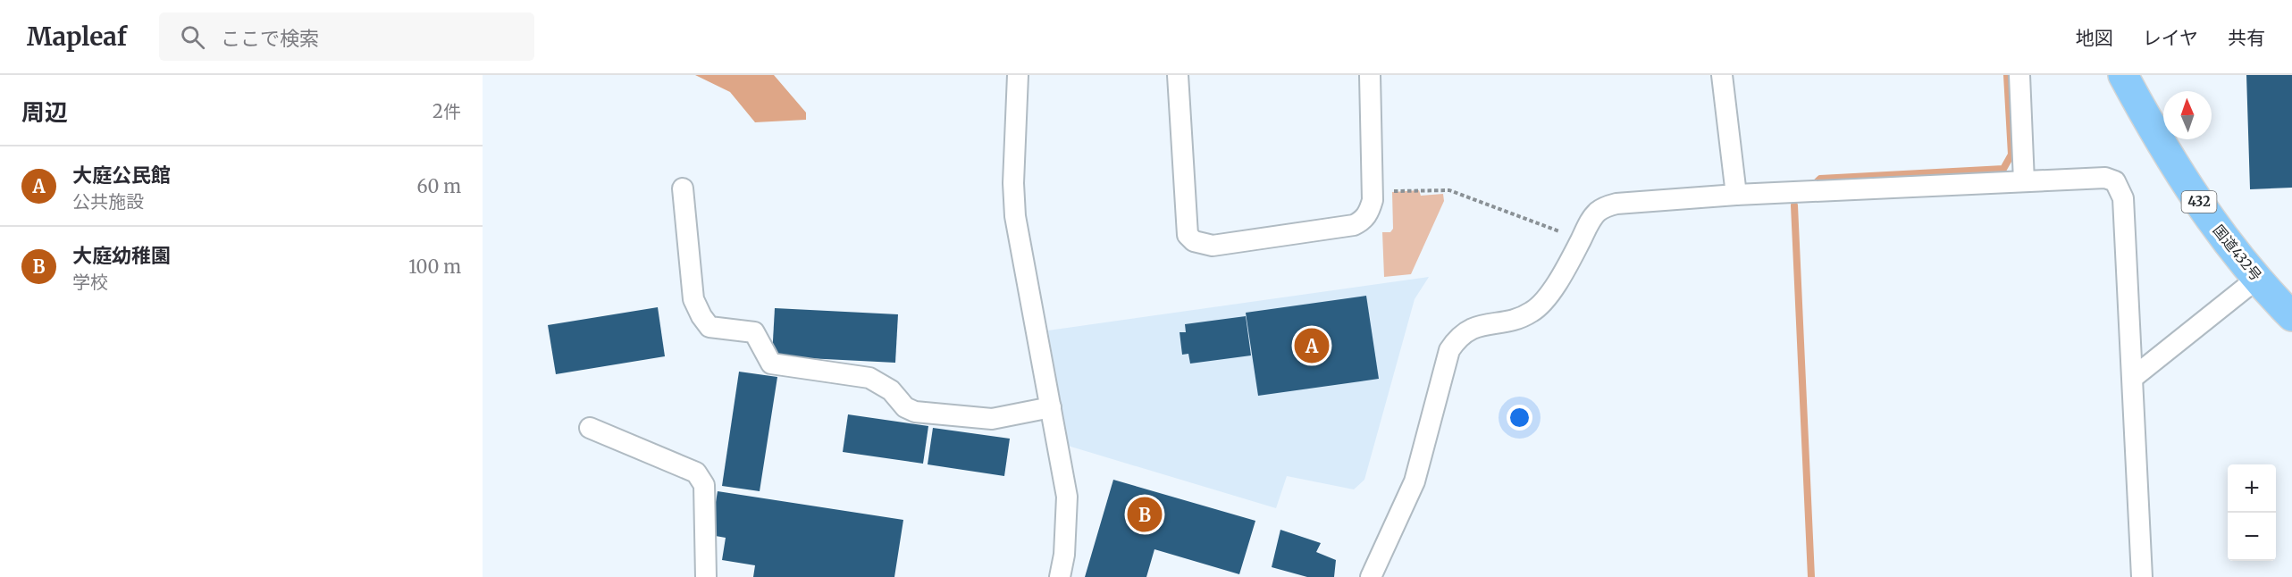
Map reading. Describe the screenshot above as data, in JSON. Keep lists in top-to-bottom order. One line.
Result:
{"streets":{"highway":["432","国道432号"]},"north":"top","page":{"header":"Mapleaf","search":"ここで検索","nav":["地図","レイヤ","共有"],"heading":["周辺","2件"],"list":[{"mark":"A","name":"大庭公民館","note":"公共施設","value":"60 m"},{"mark":"B","name":"大庭幼稚園","note":"学校","value":"100 m"}],"pins":["A","B"],"map_buttons":["+","−"]}}
